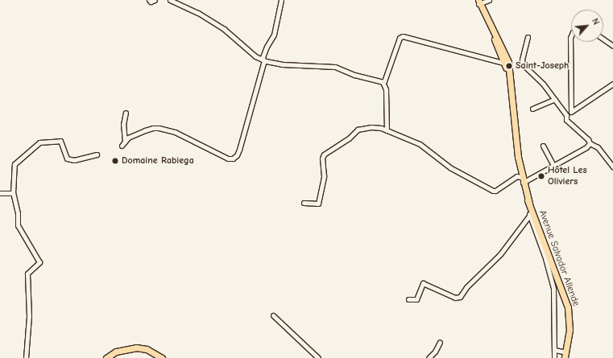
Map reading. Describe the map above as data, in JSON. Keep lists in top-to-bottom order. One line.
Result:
{"streets":{"main road":["Avenue Salvador Allende"]},"places":["Saint-Joseph","Domaine Rabiega","Hôtel Les Oliviers"],"north":"top right"}
